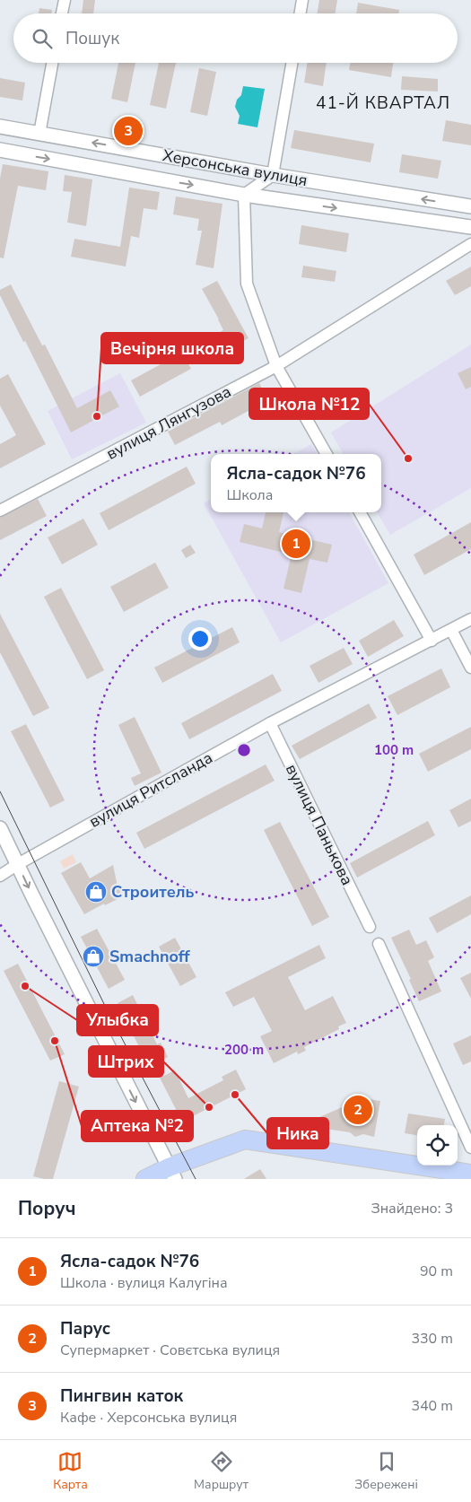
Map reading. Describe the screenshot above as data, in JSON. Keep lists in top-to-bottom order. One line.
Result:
{"streets":{"street":["Херсонська вулиця","вулиця Лянгузова","вулиця Ритсланда","вулиця Панькова"]},"crossings":[["вулиця Ритсланда","вулиця Панькова"]],"districts":["41-Й КВАРТАЛ"],"places":{"other":["Вечірня школа","Школа №12","Улыбка","Аптека №2","Ника","Штрих"],"shop":["Строитель","Smachnoff"]},"page":{"search":"Пошук","pins":["3","1","2"],"popup":["Ясла-садок №76","Школа"],"heading":["Поруч","Знайдено: 3"],"list":[{"mark":"1","name":"Ясла-садок №76","note":"Школа · вулиця Калугіна","value":"90 m"},{"mark":"2","name":"Парус","note":"Супермаркет · Совєтська вулиця","value":"330 m"},{"mark":"3","name":"Пингвин каток","note":"Кафе · Херсонська вулиця","value":"340 m"}],"nav":["Карта","Маршрут","Збережені"]},"rings":["100 m","200 m"]}
